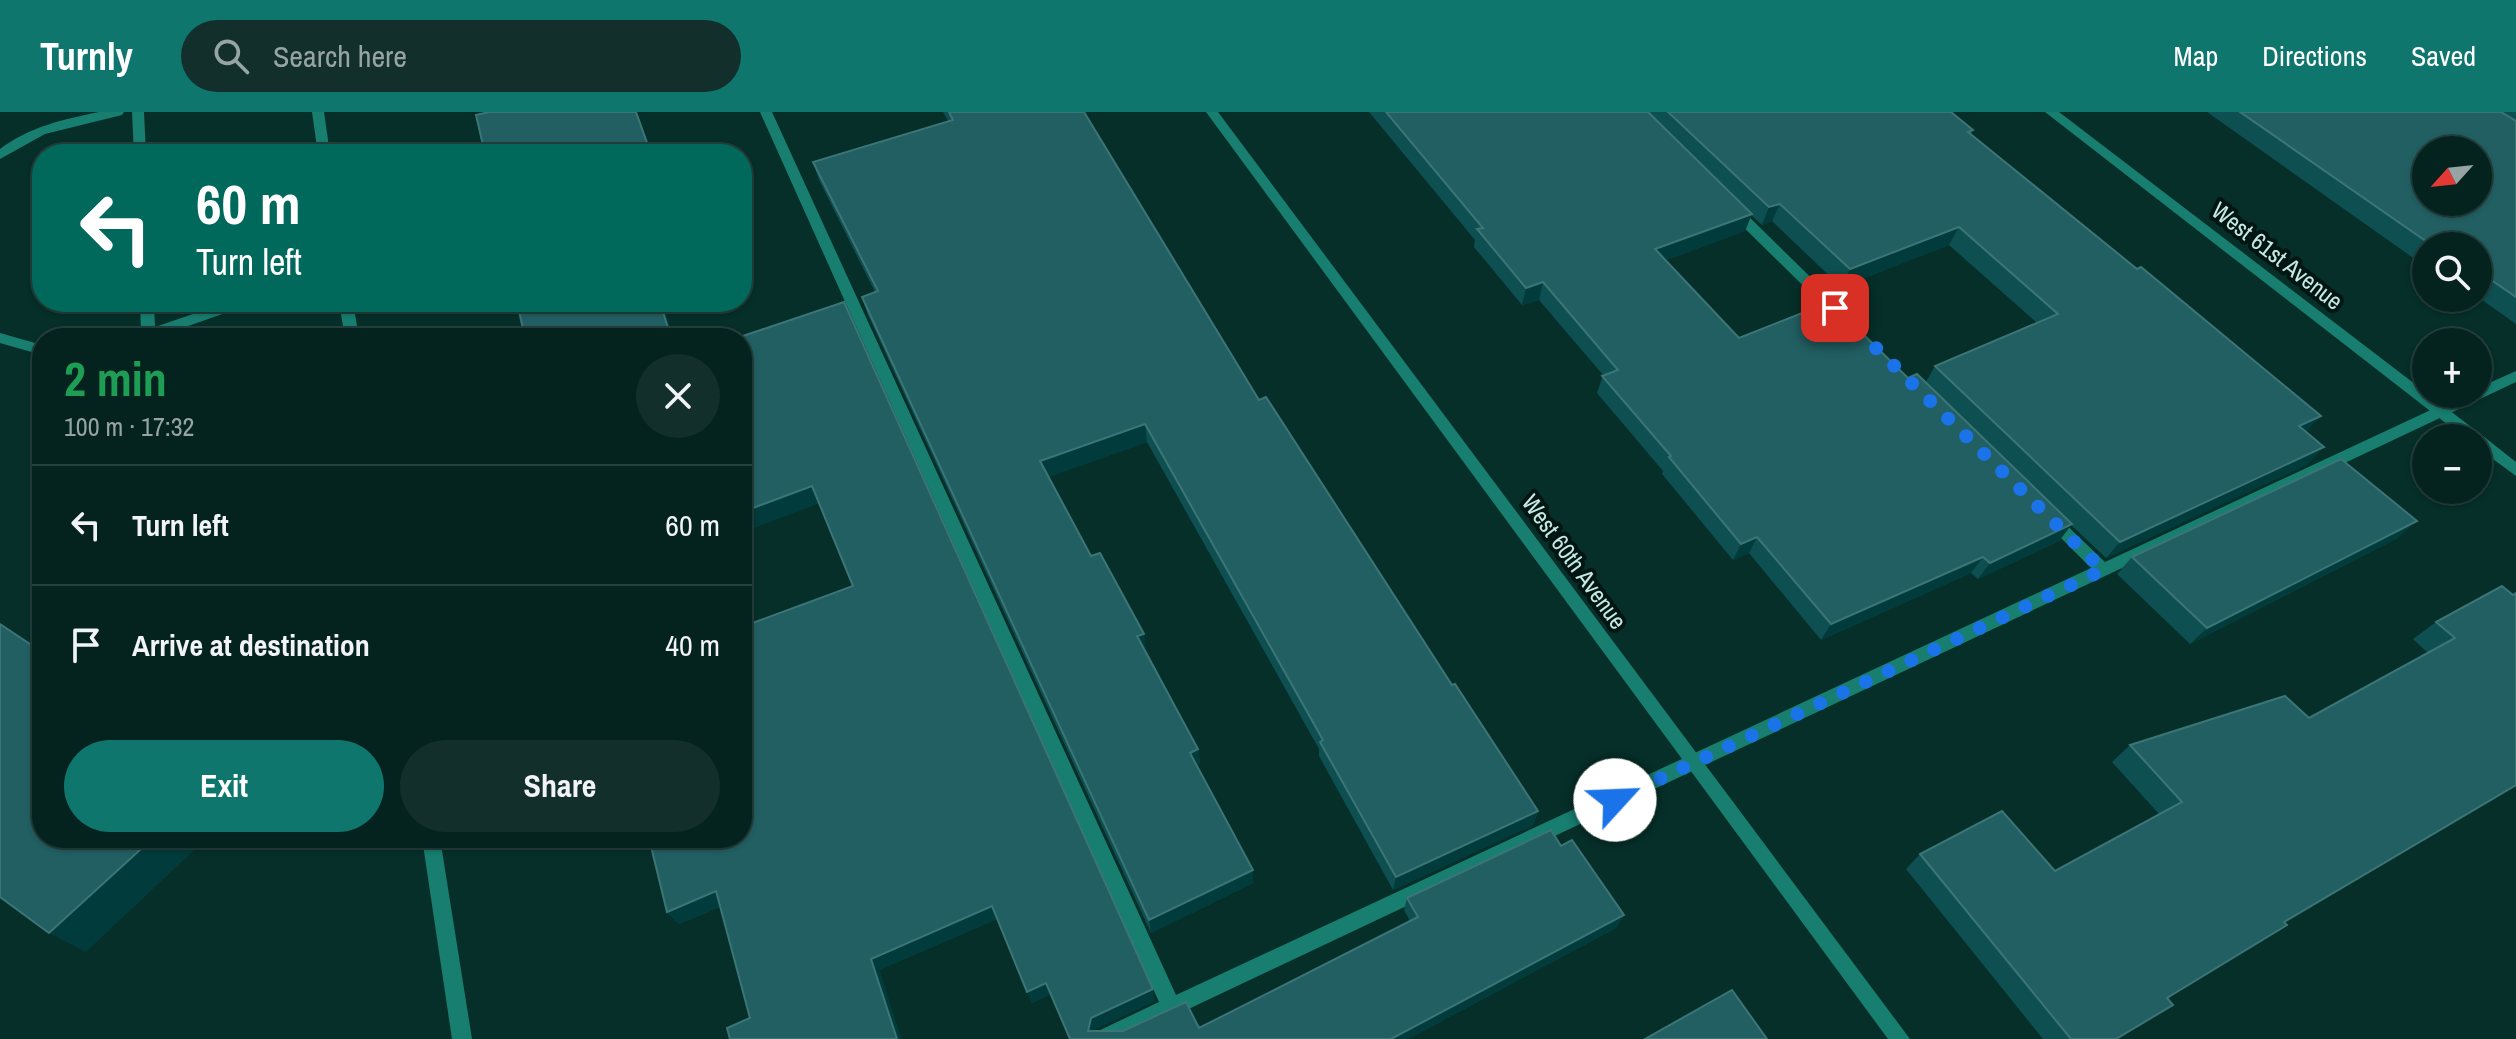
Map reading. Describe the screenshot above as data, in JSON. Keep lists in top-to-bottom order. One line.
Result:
{"streets":{"street":["West 61st Avenue","West 60th Avenue"]},"north":"bottom left","page":{"header":"Turnly","search":"Search here","nav":["Map","Directions","Saved"],"map_buttons":["+","−"],"turn":["60 m","Turn left"],"heading":["2 min","100 m · 17:32"],"list":[{"name":"Turn left","value":"60 m"},{"name":"Arrive at destination","value":"40 m"}],"buttons":["Exit","Share"]}}
